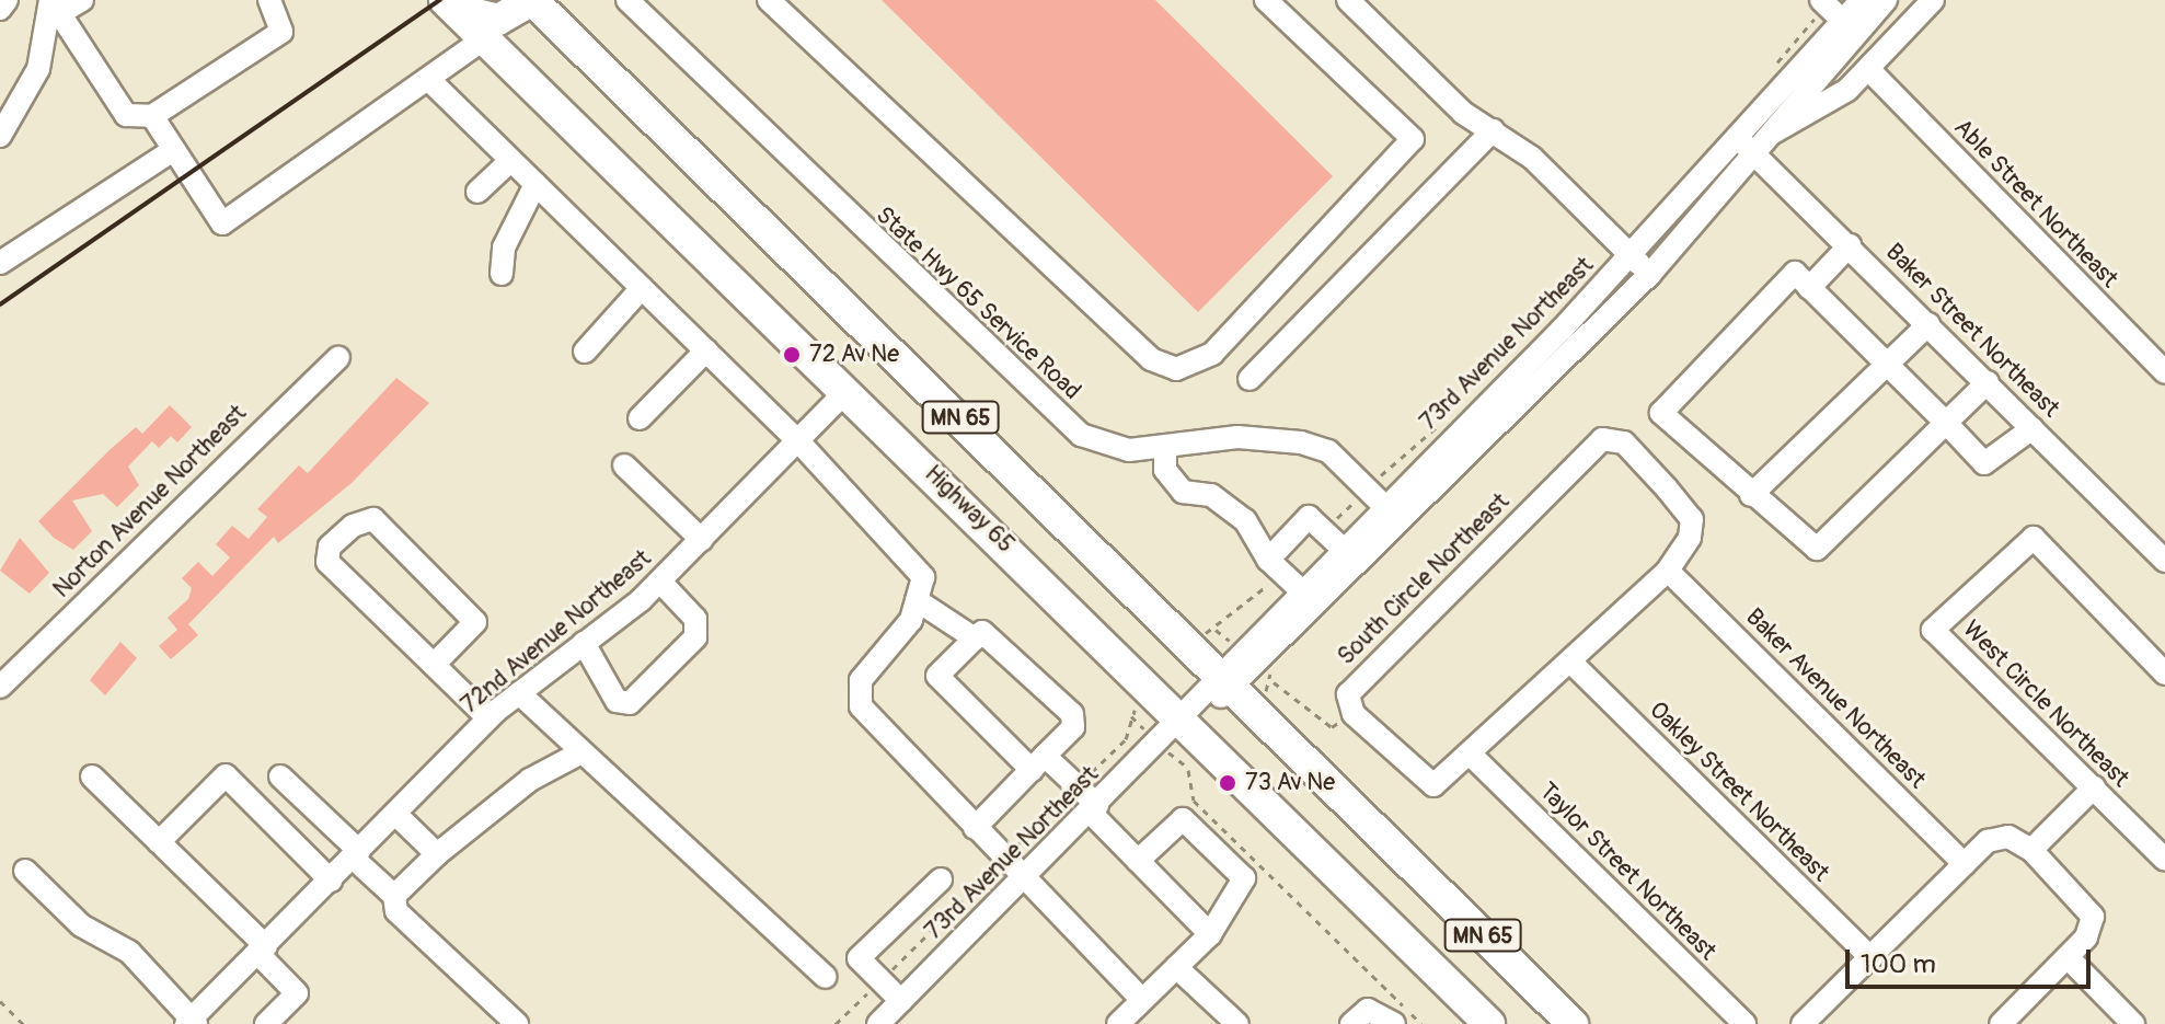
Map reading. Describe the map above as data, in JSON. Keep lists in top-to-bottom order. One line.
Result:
{"streets":{"highway":["MN 65","Highway 65"],"street":["Able Street Northeast","State Hwy 65 Service Road","Baker Street Northeast","73rd Avenue Northeast","Norton Avenue Northeast","South Circle Northeast","72nd Avenue Northeast","Baker Avenue Northeast","West Circle Northeast","Oakley Street Northeast","Taylor Street Northeast"]},"crossings":[["Able Street Northeast","73rd Avenue Northeast"],["State Hwy 65 Service Road","73rd Avenue Northeast"],["Baker Street Northeast","73rd Avenue Northeast"],["73rd Avenue Northeast","MN 65"],["73rd Avenue Northeast","Highway 65"],["Highway 65","72nd Avenue Northeast"],["South Circle Northeast","Baker Avenue Northeast"],["South Circle Northeast","Oakley Street Northeast"],["South Circle Northeast","Taylor Street Northeast"]],"places":["72 Av Ne","73 Av Ne"],"scale_bar":"100 m"}
